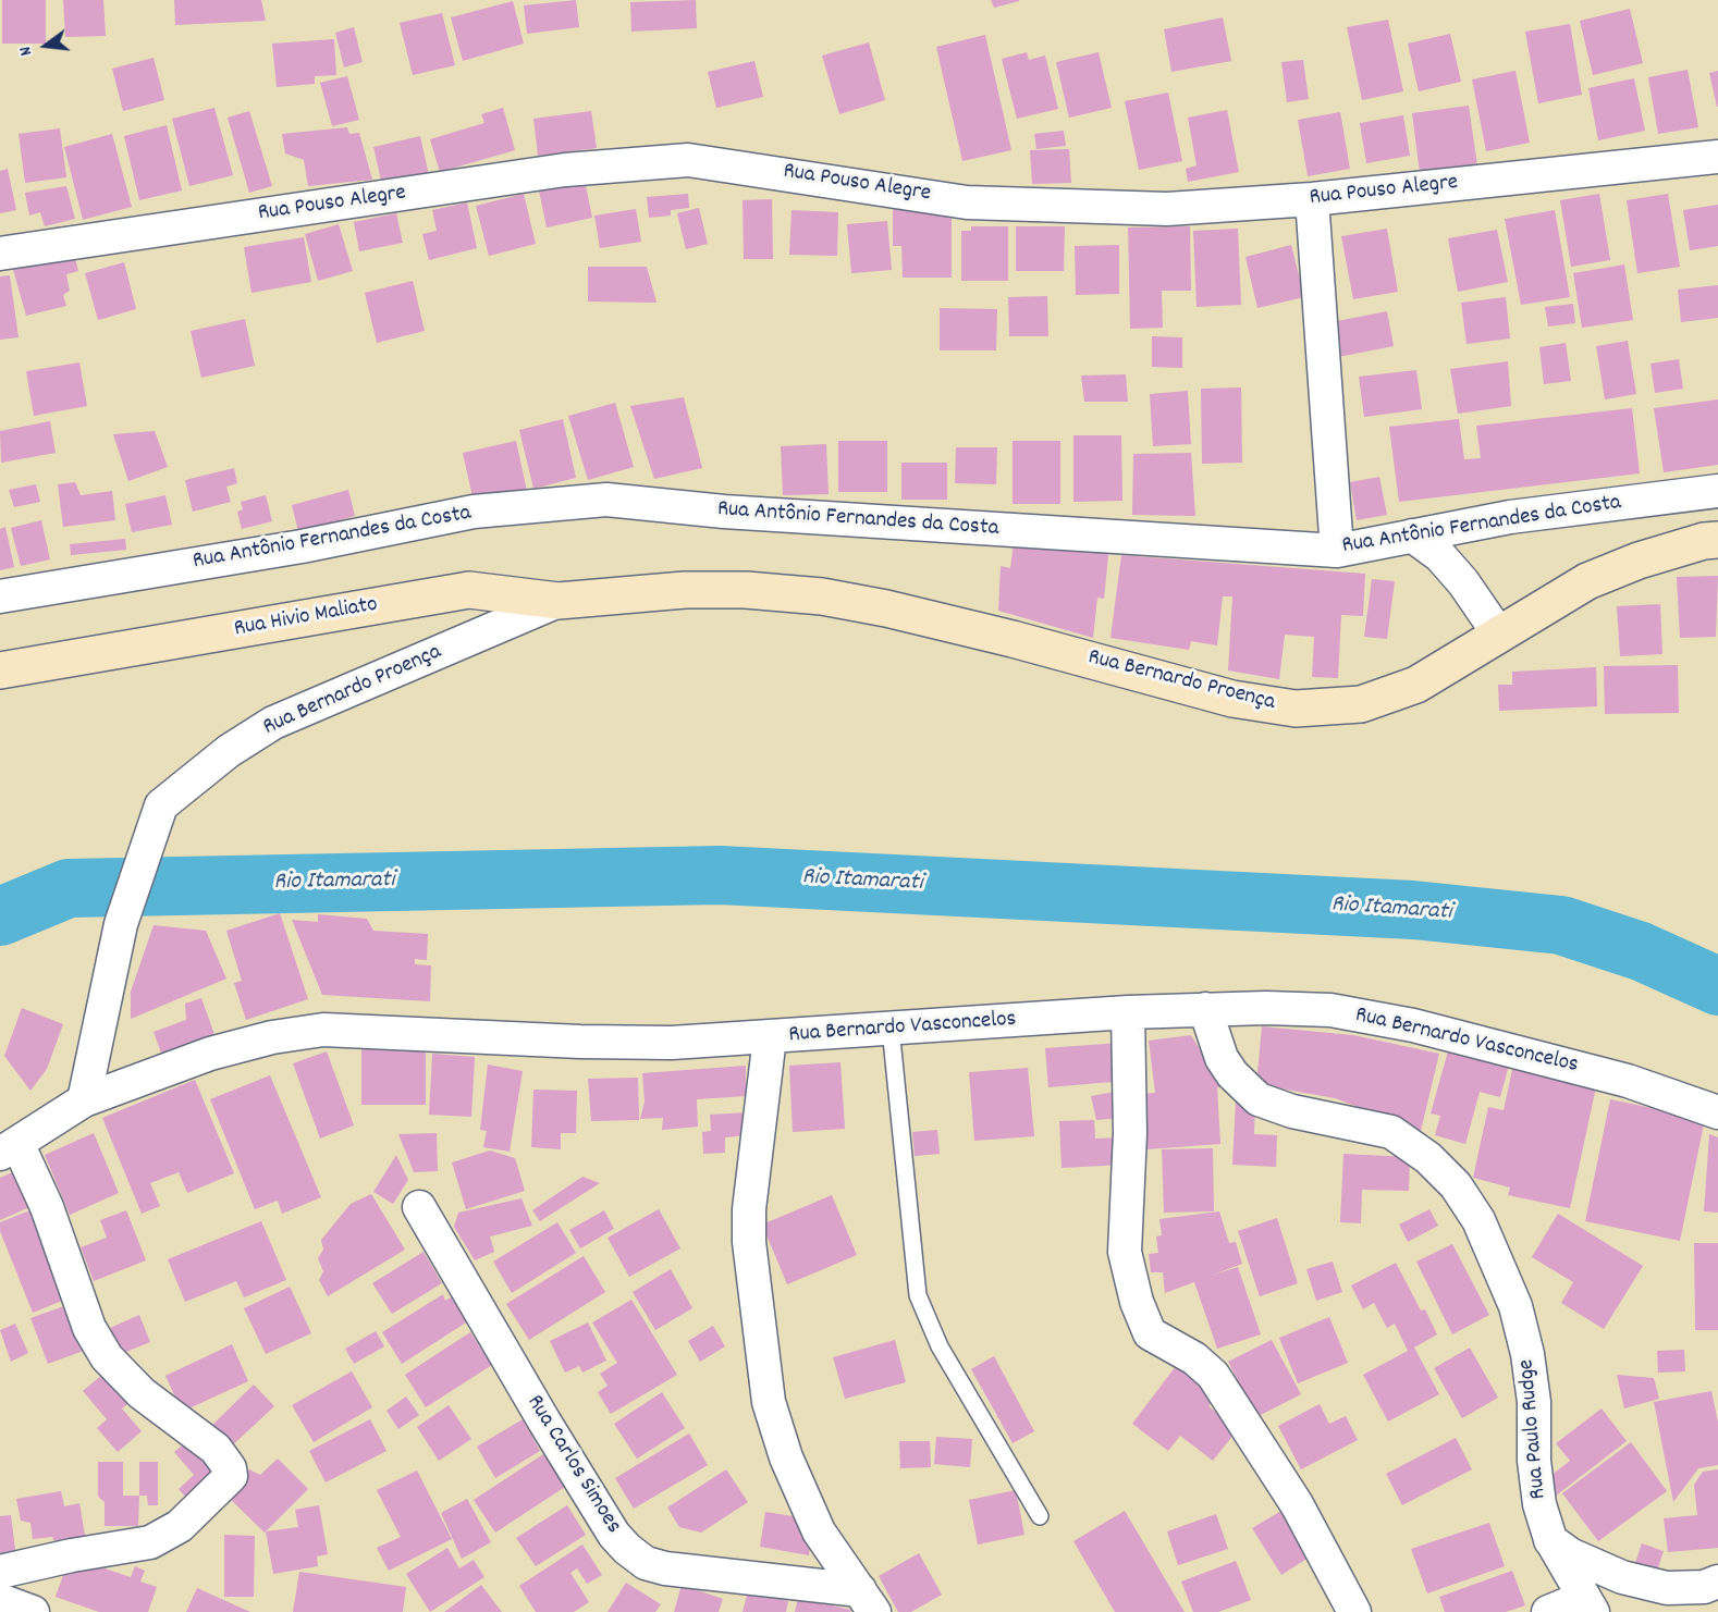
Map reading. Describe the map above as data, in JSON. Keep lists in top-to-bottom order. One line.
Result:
{"streets":{"street":["Rua Pouso Alegre","Rua Antônio Fernandes da Costa","Rua Hivio Maliato","Rua Bernardo Proença","Rua Bernardo Vasconcelos","Rua Paulo Rudge","Rua Carlos Simoes"]},"crossings":[["Rua Hivio Maliato","Rua Bernardo Proença"],["Rua Bernardo Proença","Rua Bernardo Vasconcelos"],["Rua Bernardo Vasconcelos","Rua Paulo Rudge"]],"water":["Rio Itamarati"],"north":"left"}
